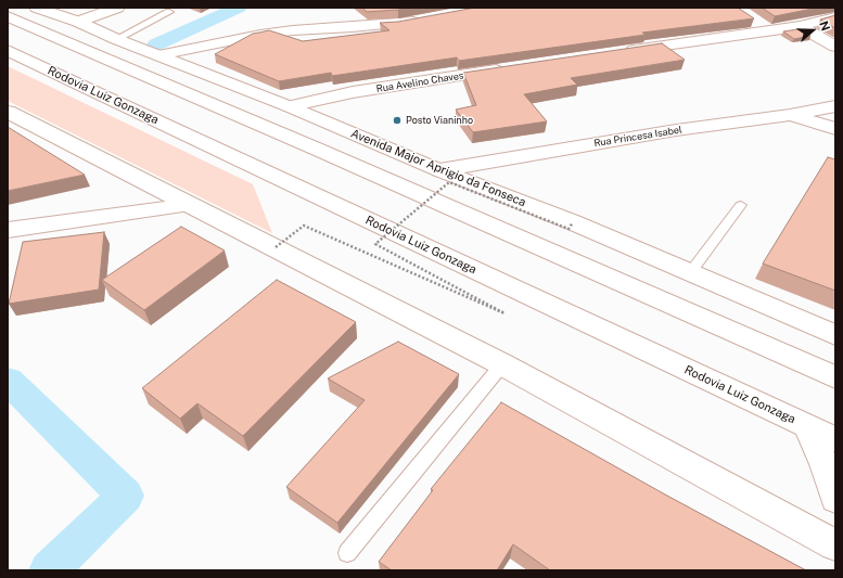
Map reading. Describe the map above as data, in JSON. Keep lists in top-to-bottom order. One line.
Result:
{"streets":{"main road":["Rua Avelino Chaves","Rodovia Luiz Gonzaga","Rua Princesa Isabel","Avenida Major Aprigio da Fonseca"]},"crossings":[["Rua Avelino Chaves","Avenida Major Aprigio da Fonseca"],["Rua Princesa Isabel","Avenida Major Aprigio da Fonseca"]],"places":["Posto Vianinho"],"north":"right"}
